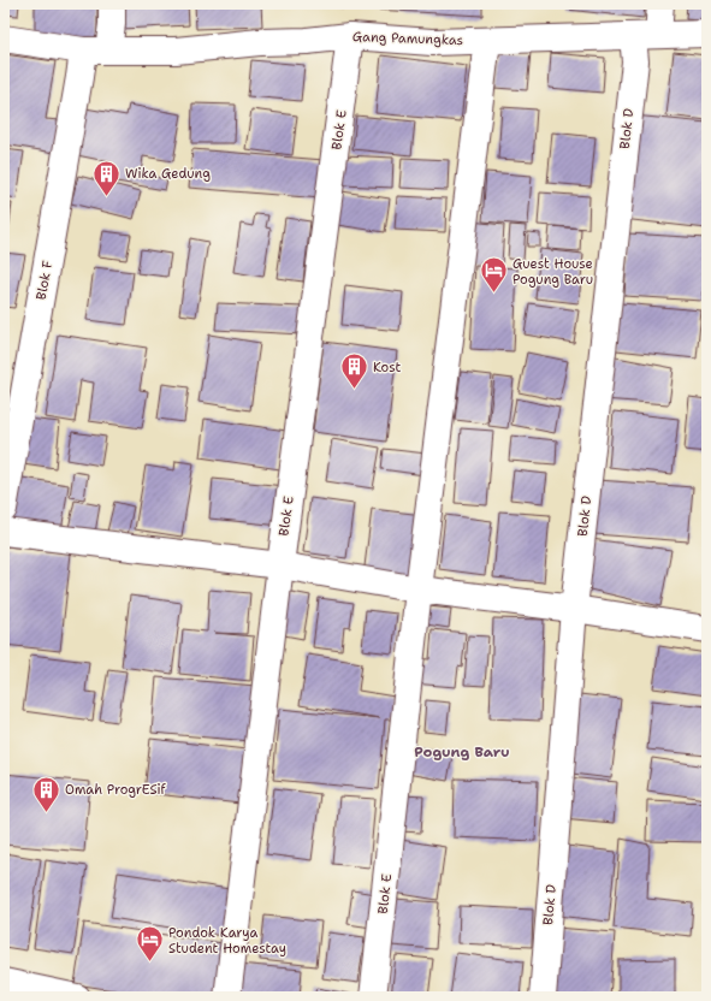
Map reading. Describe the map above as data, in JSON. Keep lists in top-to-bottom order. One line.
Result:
{"streets":{"street":["Gang Pamungkas","Blok D","Blok E","Blok F"]},"crossings":[["Gang Pamungkas","Blok D"],["Gang Pamungkas","Blok E"],["Gang Pamungkas","Blok F"]],"districts":["Pogung Baru"],"places":{"building":["Wika Gedung","Kost","Omah ProgrESif"],"hotel":["Guest House Pogung Baru","Pondok Karya Student Homestay"]}}
